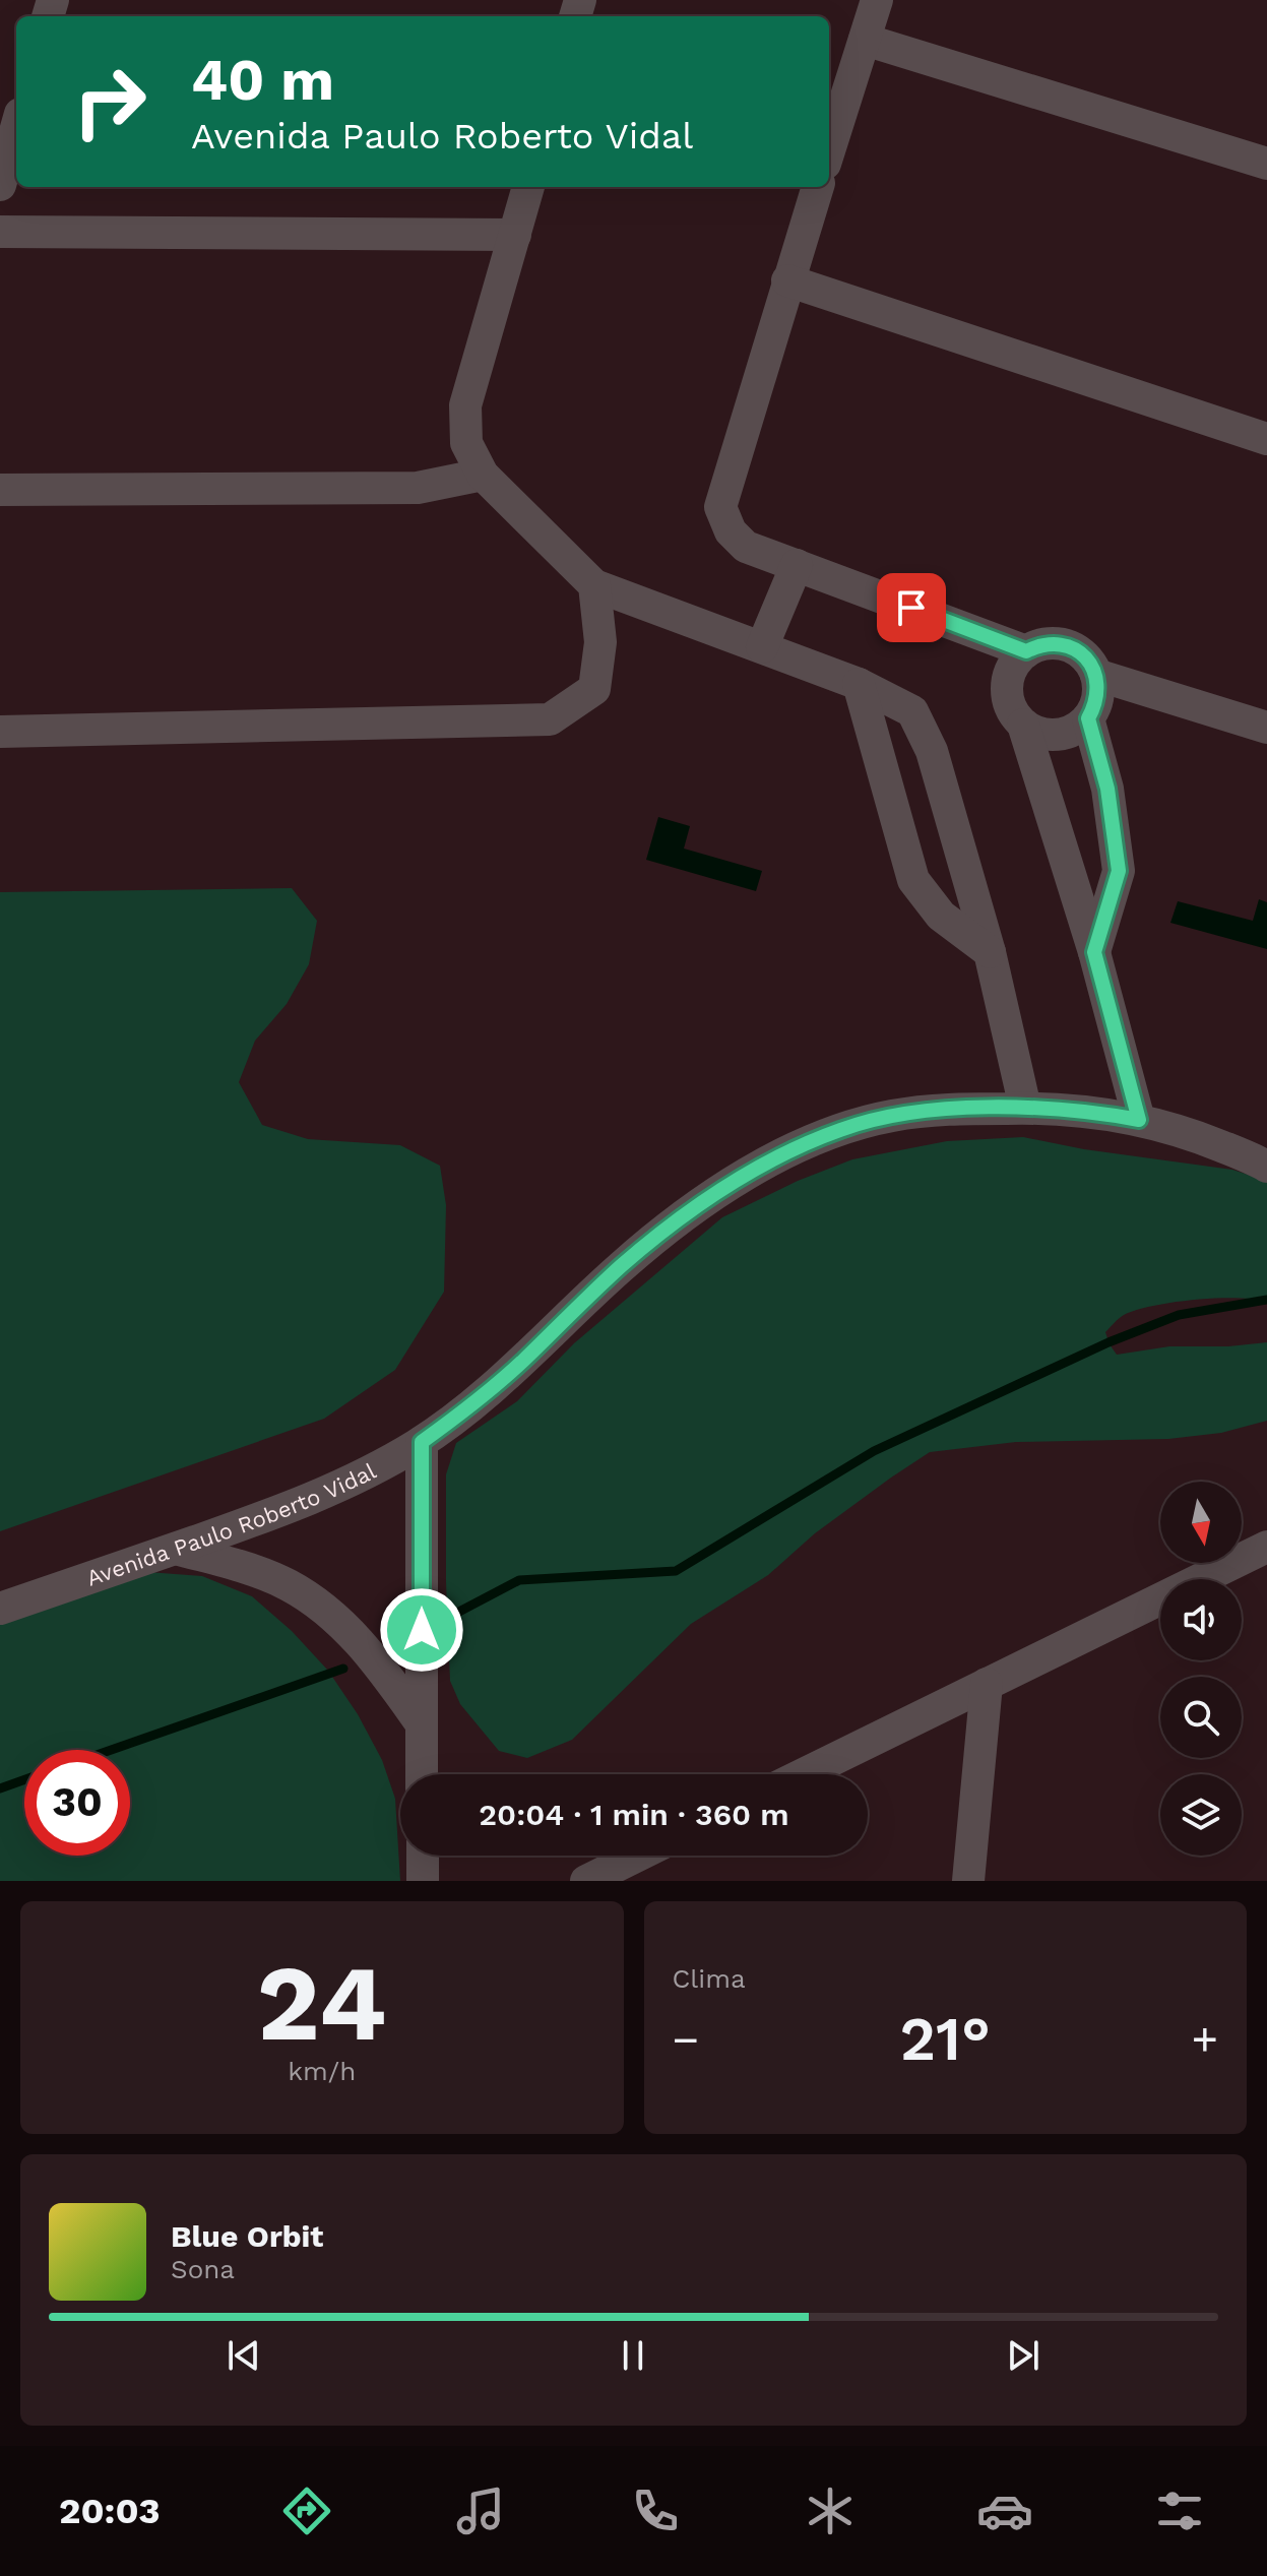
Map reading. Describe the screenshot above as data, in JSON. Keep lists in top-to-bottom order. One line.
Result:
{"streets":{"street":["Avenida Paulo Roberto Vidal"]},"north":"bottom","page":{"turn":["40 m","Avenida Paulo Roberto Vidal"],"limit":"30","trip":"20:04 · 1 min · 360 m","tile":[["24","km/h"],"Clima"],"heat":["−","21°","+"],"song":["Blue Orbit","Sona"],"tabs":"20:03"}}
